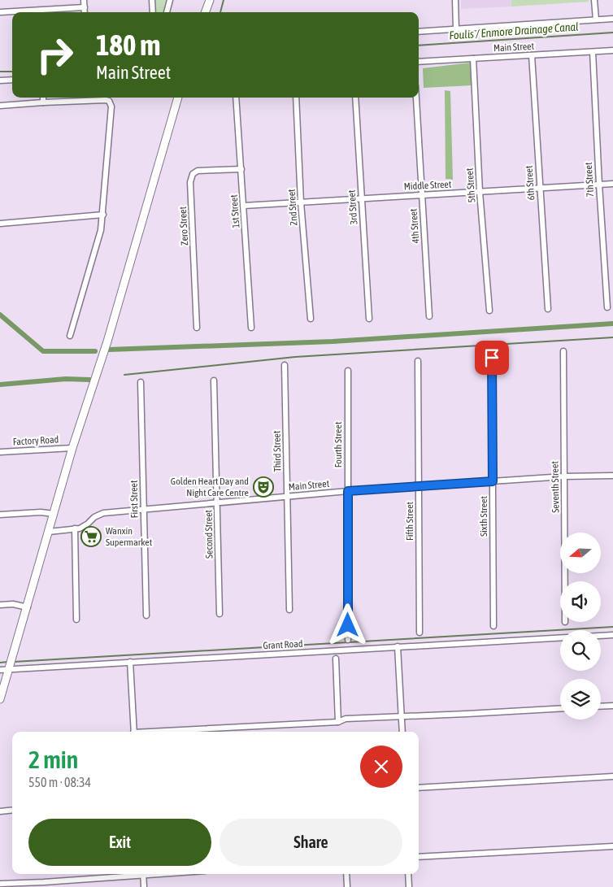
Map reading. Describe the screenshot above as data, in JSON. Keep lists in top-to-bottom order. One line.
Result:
{"streets":{"street":["Main Street","7th Street","6th Street","Middle Street","5th Street","2nd Street","3rd Street","1st Street","Zero Street","4th Street","Factory Road","Fourth Street","Third Street","Seventh Street","First Street","Sixth Street","Fifth Street","Second Street","Grant Road"]},"crossings":[["Main Street","7th Street"],["Main Street","6th Street"],["Main Street","5th Street"],["Main Street","Fourth Street"],["Main Street","Third Street"],["Main Street","Seventh Street"],["Main Street","First Street"],["Main Street","Sixth Street"],["Main Street","Fifth Street"],["Main Street","Second Street"],["7th Street","Middle Street"],["6th Street","Middle Street"],["Middle Street","5th Street"],["Middle Street","2nd Street"],["Middle Street","3rd Street"],["Middle Street","1st Street"],["Middle Street","4th Street"],["1st Street","Zero Street"]],"water":["Foulis / Enmore Drainage Canal"],"places":{"theatre":["Golden Heart Day and Night Care Centre"],"supermarket":["Wanxin Supermarket"]},"north":"left","page":{"turn":["180 m","Main Street"],"heading":["2 min","550 m · 08:34"],"buttons":["Exit","Share"]}}
